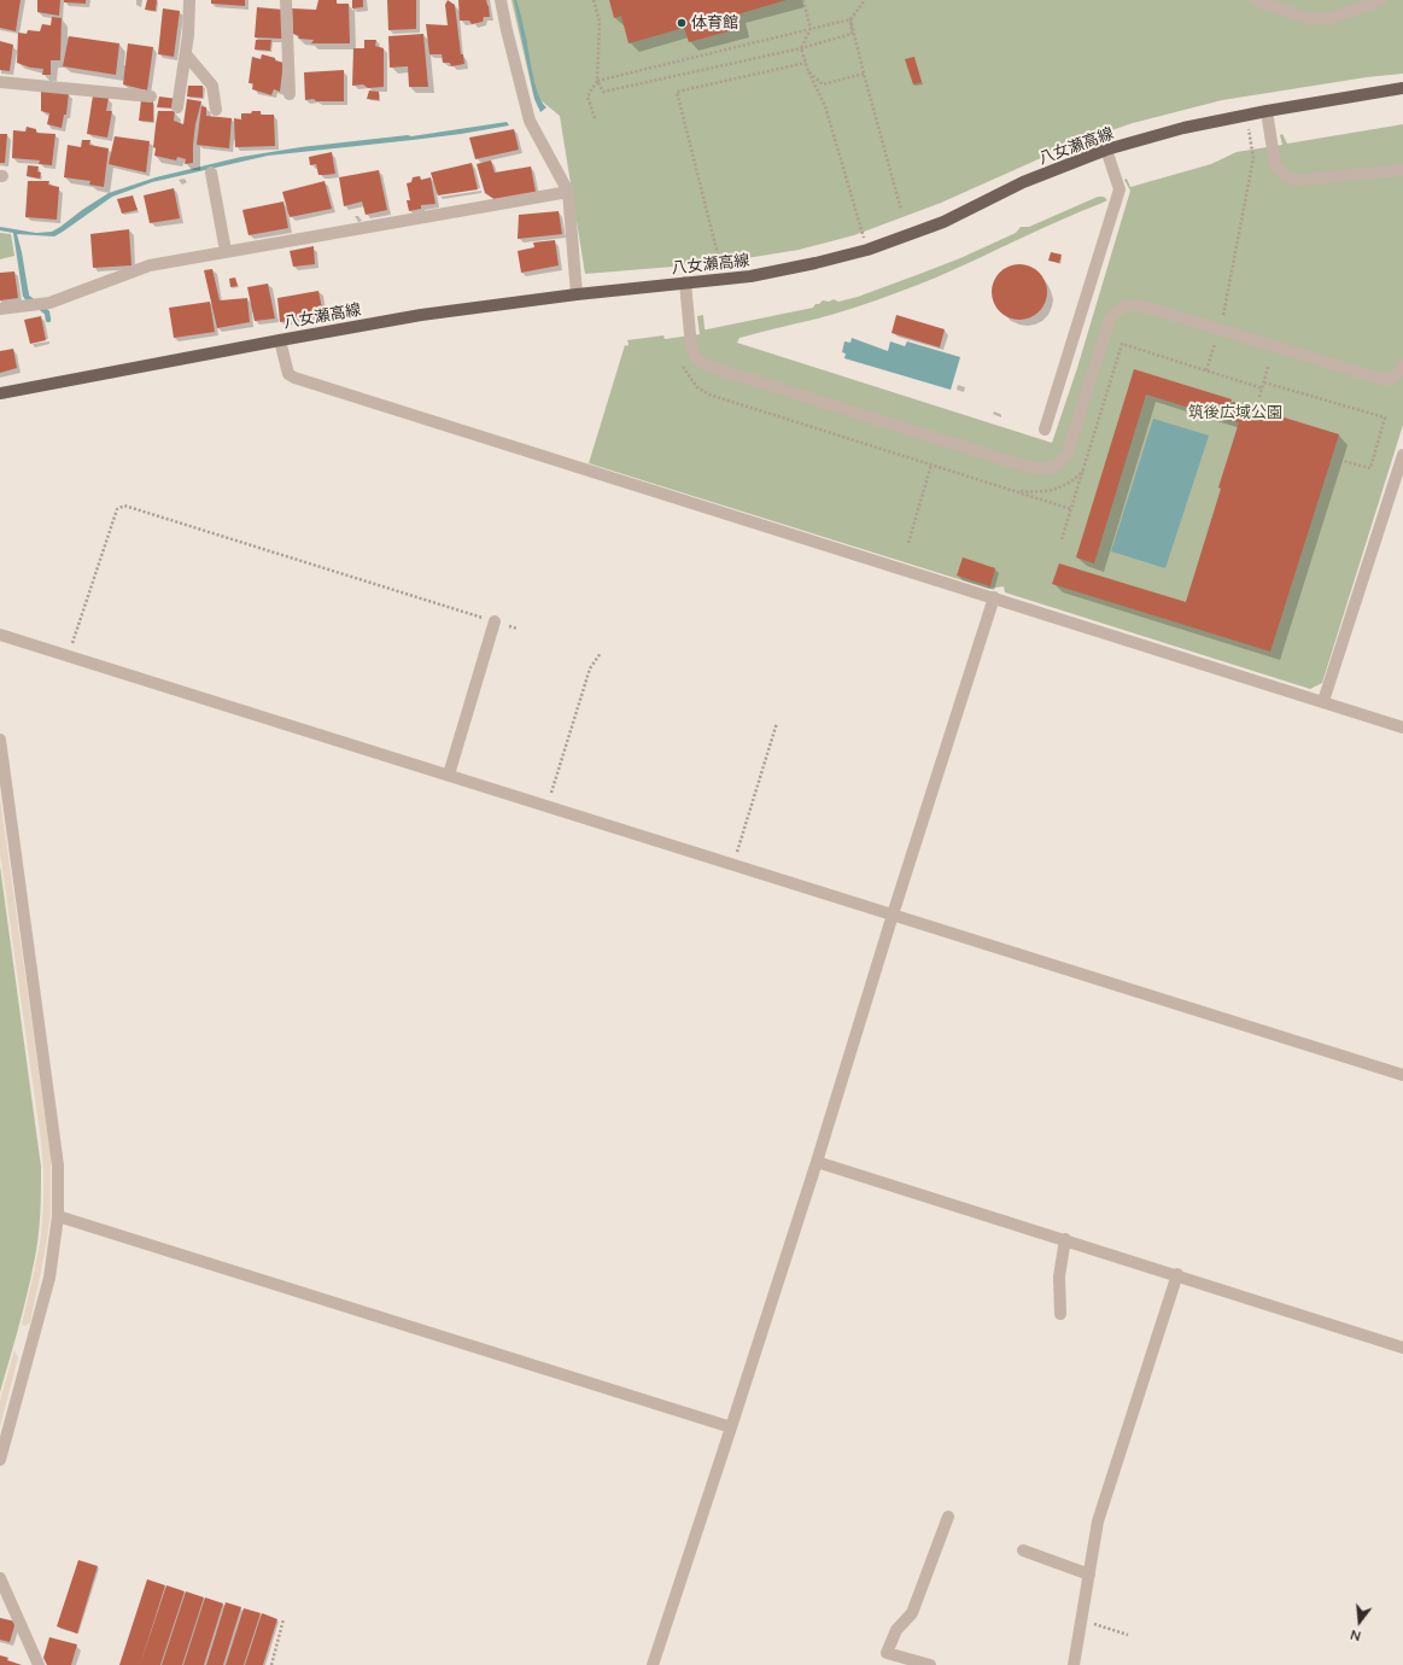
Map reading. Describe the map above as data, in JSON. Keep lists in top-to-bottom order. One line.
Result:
{"streets":{"main road":["八女瀬高線"]},"parks":["筑後広域公園"],"places":["体育館"],"north":"bottom"}
